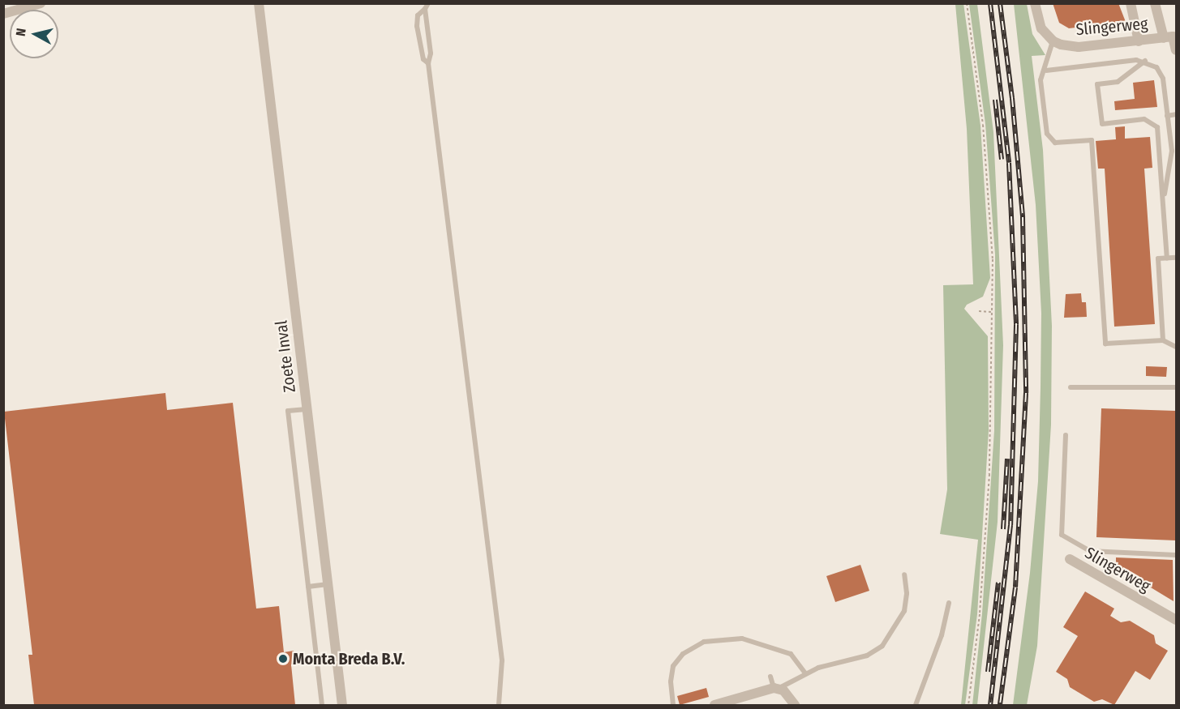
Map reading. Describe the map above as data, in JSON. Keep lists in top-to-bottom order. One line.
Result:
{"streets":{"street":["Slingerweg","Zoete Inval"]},"places":["Monta Breda B.V."],"north":"left"}
